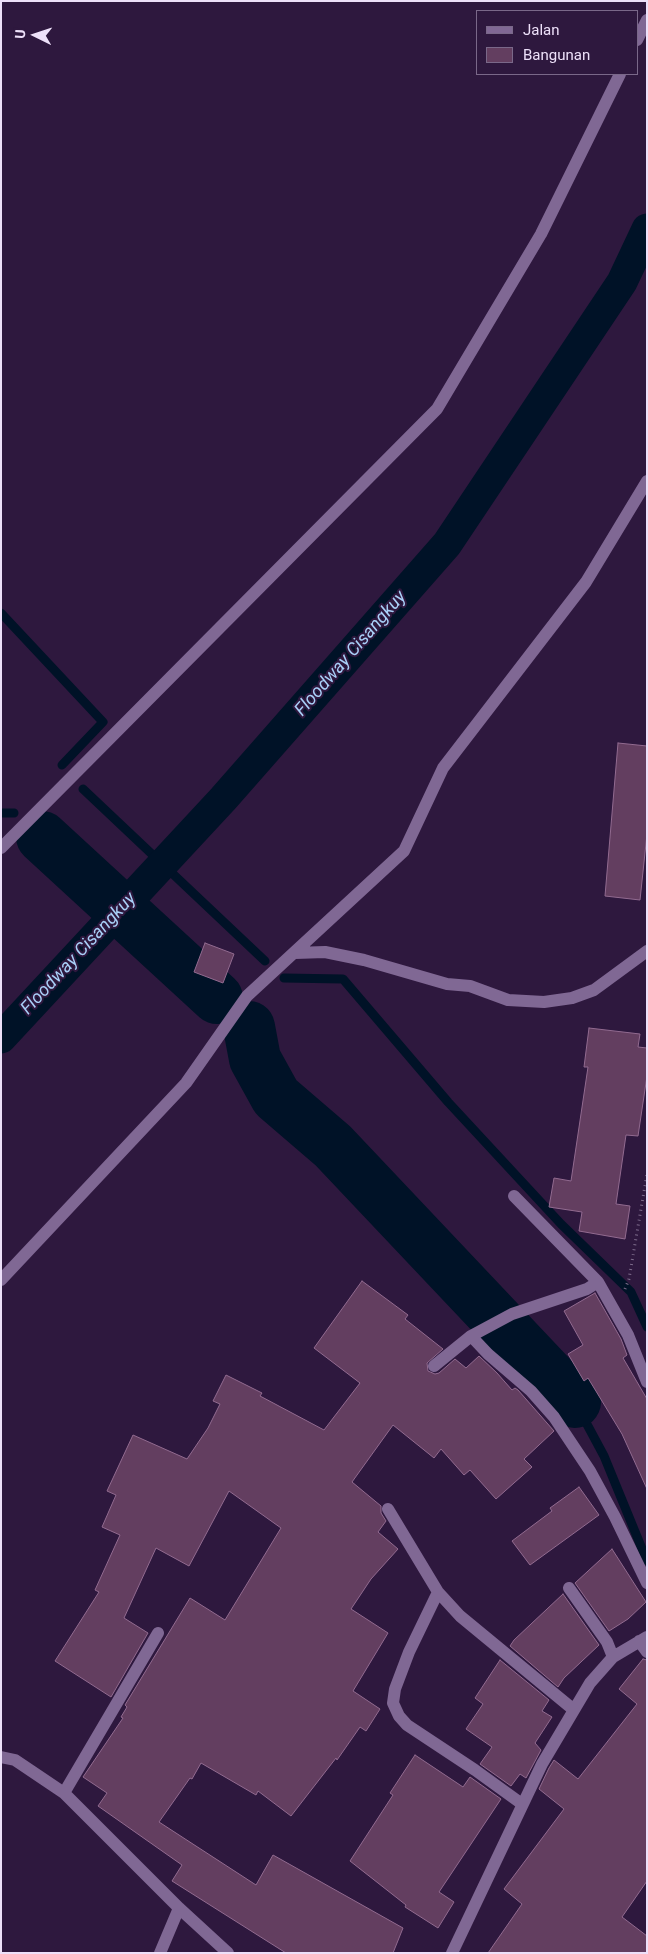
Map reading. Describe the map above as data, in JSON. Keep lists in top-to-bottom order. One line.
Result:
{"water":["Floodway Cisangkuy"],"legend":["Jalan","Bangunan"],"north":"left"}
